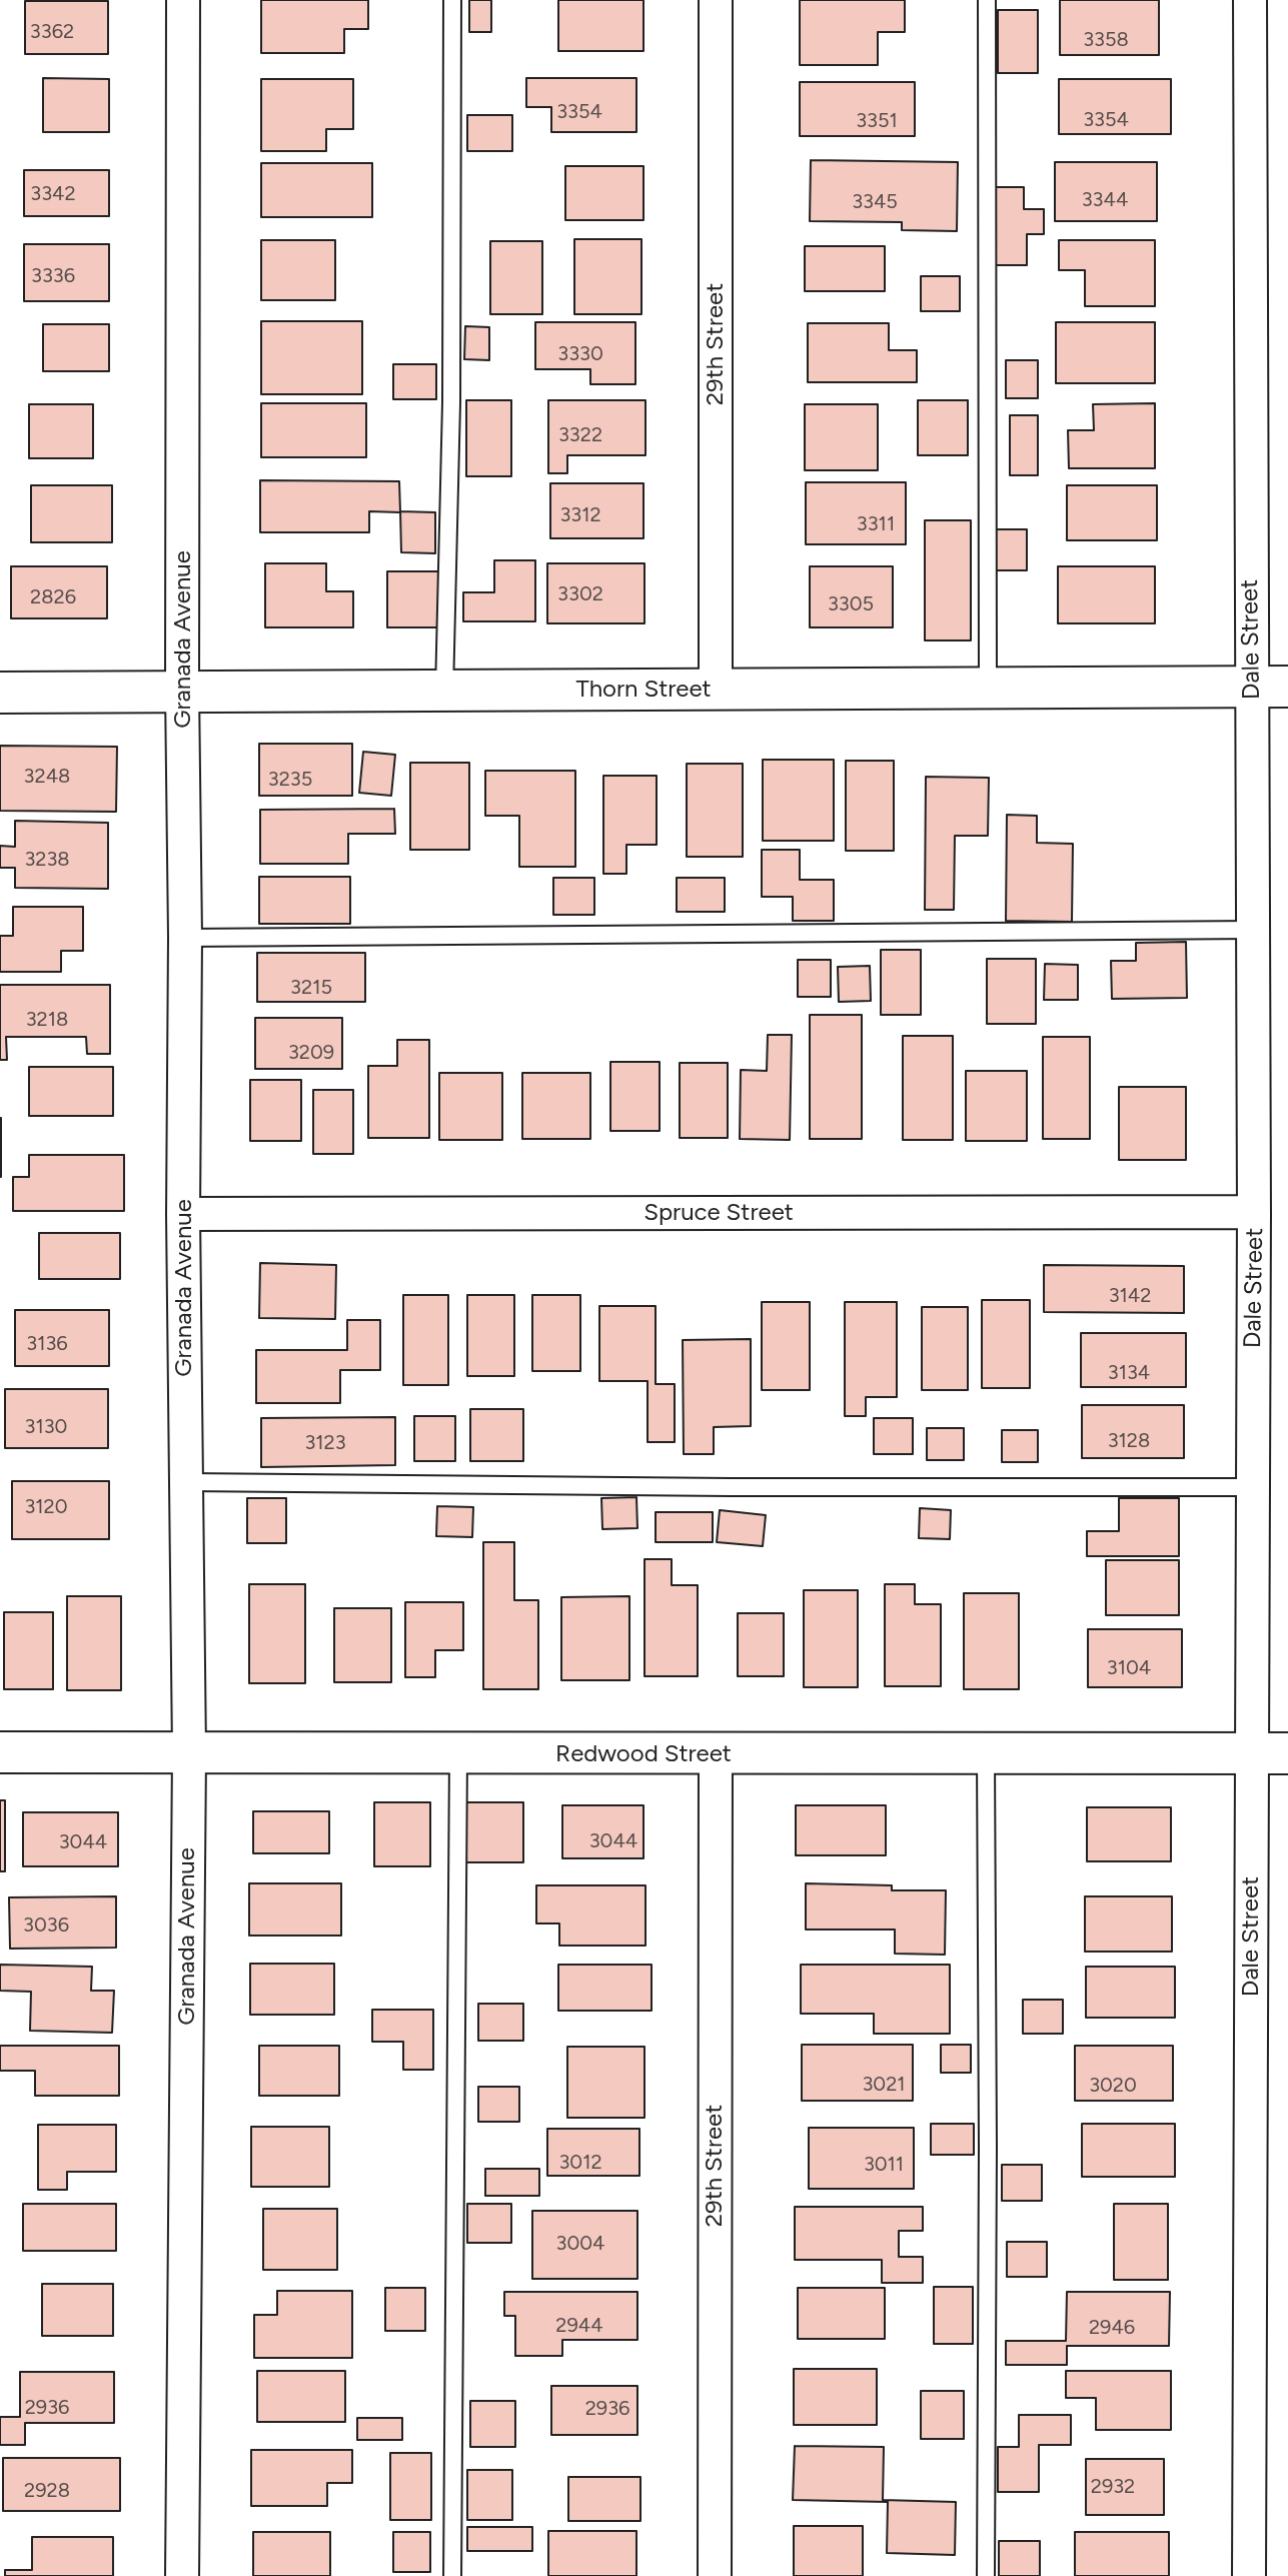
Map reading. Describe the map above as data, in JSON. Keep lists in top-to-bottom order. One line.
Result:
{"streets":{"street":["29th Street","Granada Avenue","Dale Street","Thorn Street","Spruce Street","Redwood Street"]},"crossings":[["29th Street","Thorn Street"],["29th Street","Redwood Street"],["Granada Avenue","Thorn Street"],["Granada Avenue","Spruce Street"],["Granada Avenue","Redwood Street"],["Dale Street","Thorn Street"],["Dale Street","Spruce Street"],["Dale Street","Redwood Street"]],"house_numbers":["3362","3358","3354","3354","3351","3342","3344","3345","3336","3330","3322","3312","3311","3302","2826","3305","3248","3235","3238","3215","3218","3209","3142","3136","3134","3130","3128","3123","3120","3104","3044","3044","3036","3021","3020","3012","3011","3004","2944","2946","2936","2936","2932","2928"]}
